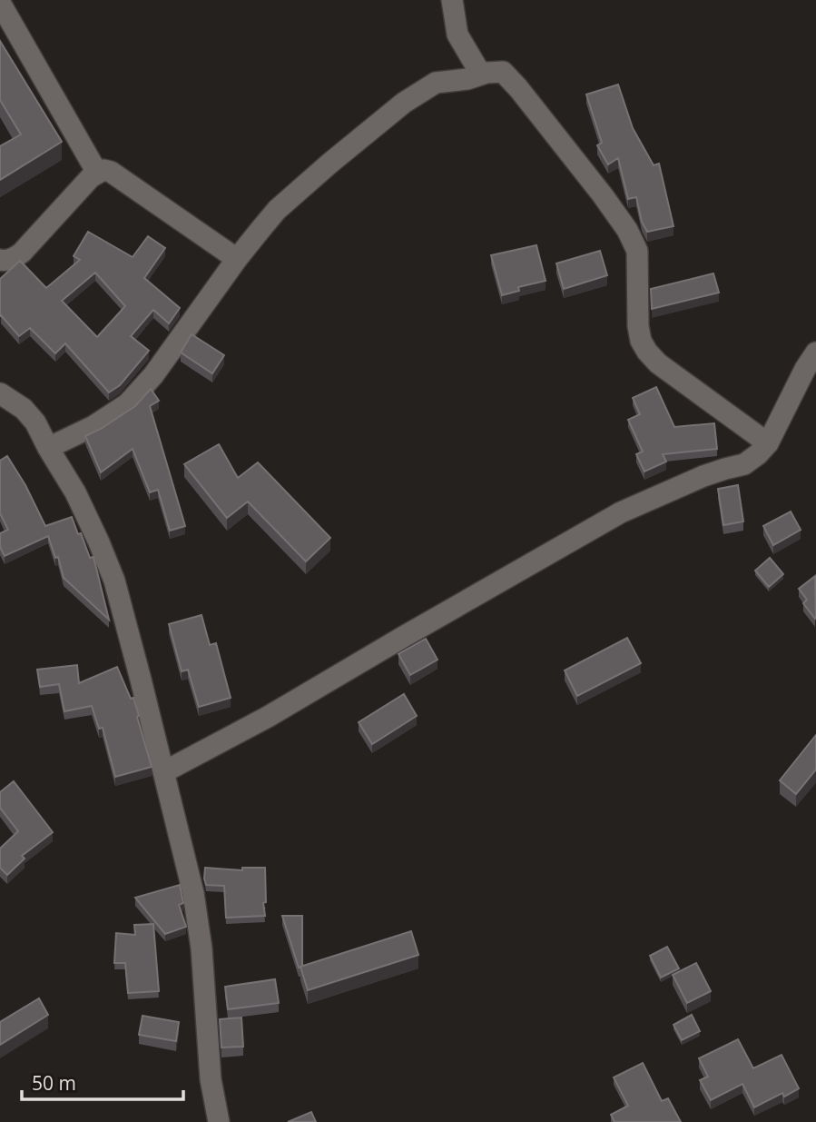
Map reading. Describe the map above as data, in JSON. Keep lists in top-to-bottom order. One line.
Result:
{"scale_bar":"50 m"}
